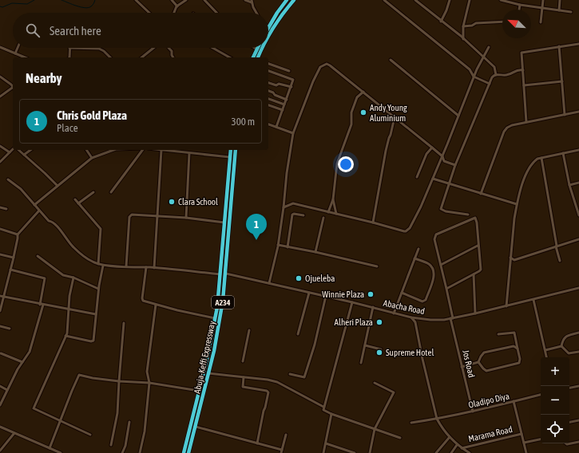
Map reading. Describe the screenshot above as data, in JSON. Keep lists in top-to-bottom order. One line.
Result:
{"streets":{"highway":["A234","Abuja-Keffi Expressway"],"street":["Abacha Road","Jos Road","Oladipo Diya","Marama Road"]},"crossings":[["Abacha Road","Abuja-Keffi Expressway"],["Abacha Road","Jos Road"],["Jos Road","Oladipo Diya"]],"places":["Andy Young Aluminium","Clara School","Ojueleba","Winnie Plaza","Alheri Plaza","Supreme Hotel"],"north":"top left","page":{"search":"Search here","heading":"Nearby","list":[{"mark":"1","name":"Chris Gold Plaza","note":"Place","value":"300 m"}],"pins":"1","map_buttons":["+","−"]}}
